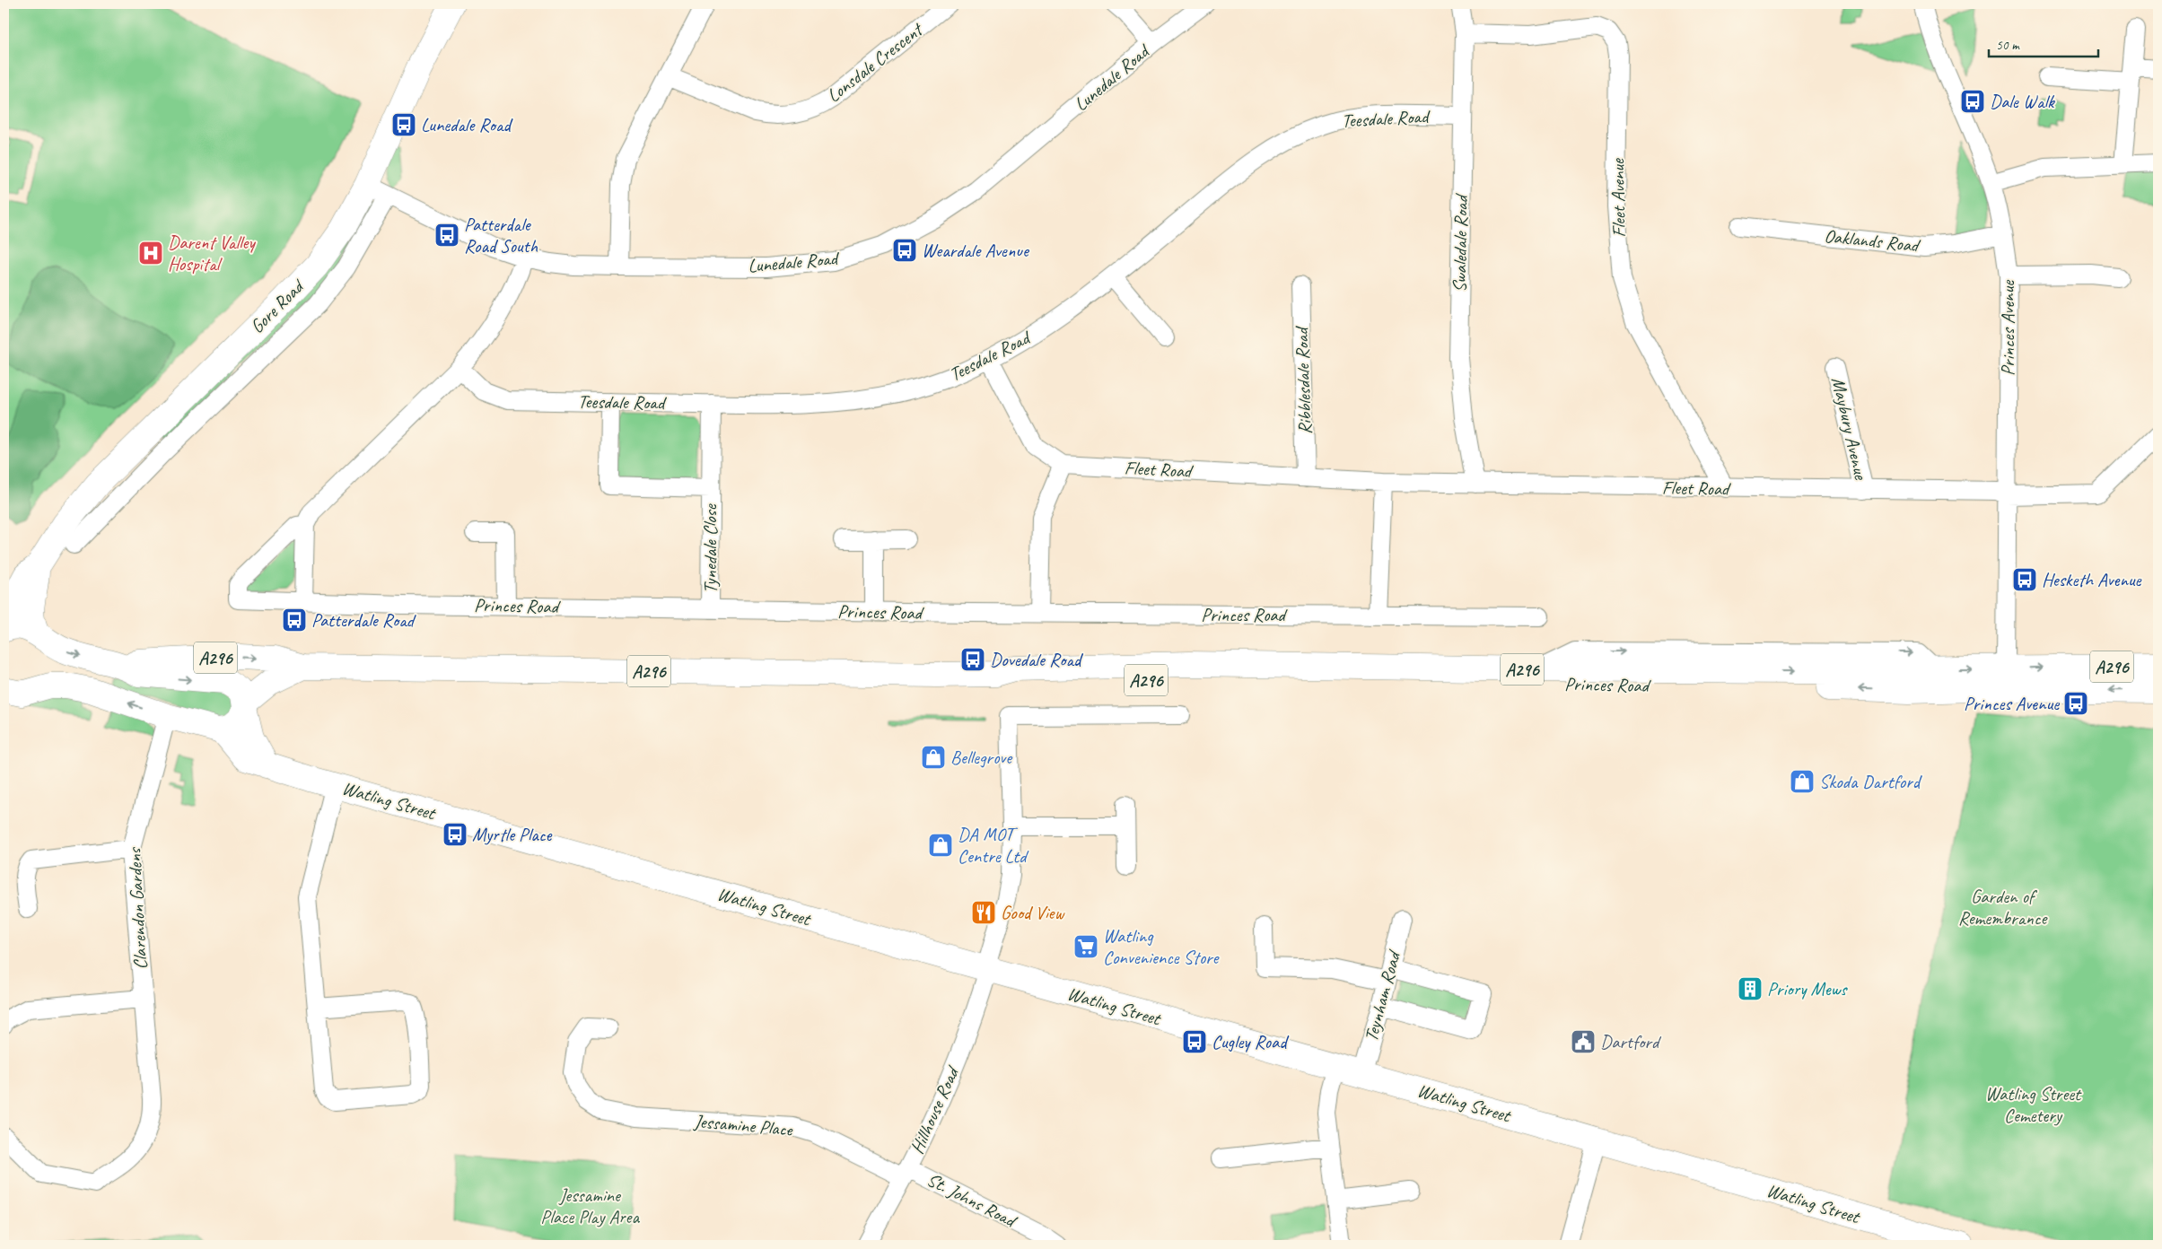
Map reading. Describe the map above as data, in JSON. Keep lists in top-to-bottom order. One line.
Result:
{"streets":{"main road":["Gore Road","Princes Road","A296","Watling Street"],"street":["Lonsdale Crescent","Lunedale Road","Teesdale Road","Fleet Avenue","Oaklands Road","Swaledale Road","Princes Avenue","Ribblesdale Road","Maybury Avenue","Fleet Road","Tynedale Close","Clarendon Gardens","Teynham Road","Hillhouse Road","Jessamine Place","St. Johns Road"]},"crossings":[["Lunedale Road","Gore Road"],["Teesdale Road","Swaledale Road"],["Teesdale Road","Tynedale Close"],["Fleet Avenue","Swaledale Road"],["Fleet Avenue","Fleet Road"],["Oaklands Road","Princes Avenue"],["Swaledale Road","Fleet Road"],["Princes Avenue","Fleet Road"],["Princes Avenue","Princes Road"],["Ribblesdale Road","Fleet Road"],["Maybury Avenue","Fleet Road"],["Tynedale Close","Princes Road"],["Princes Road","Watling Street"],["Watling Street","Teynham Road"],["Watling Street","Hillhouse Road"],["Hillhouse Road","Jessamine Place"],["Hillhouse Road","St. Johns Road"],["Jessamine Place","St. Johns Road"]],"parks":["Garden of Remembrance","Watling Street Cemetery","Jessamine Place Play Area"],"places":{"bus stop":["Dale Walk","Lunedale Road","Patterdale Road South","Weardale Avenue","Hesketh Avenue","Patterdale Road","Dovedale Road","Princes Avenue","Myrtle Place","Cugley Road"],"hospital":["Darent Valley Hospital"],"shop":["Bellegrove","Skoda Dartford","DA MOT Centre Ltd"],"restaurant":["Good View"],"supermarket":["Watling Convenience Store"],"building":["Priory Mews"],"public building":["Dartford"]},"scale_bar":"50 m"}
